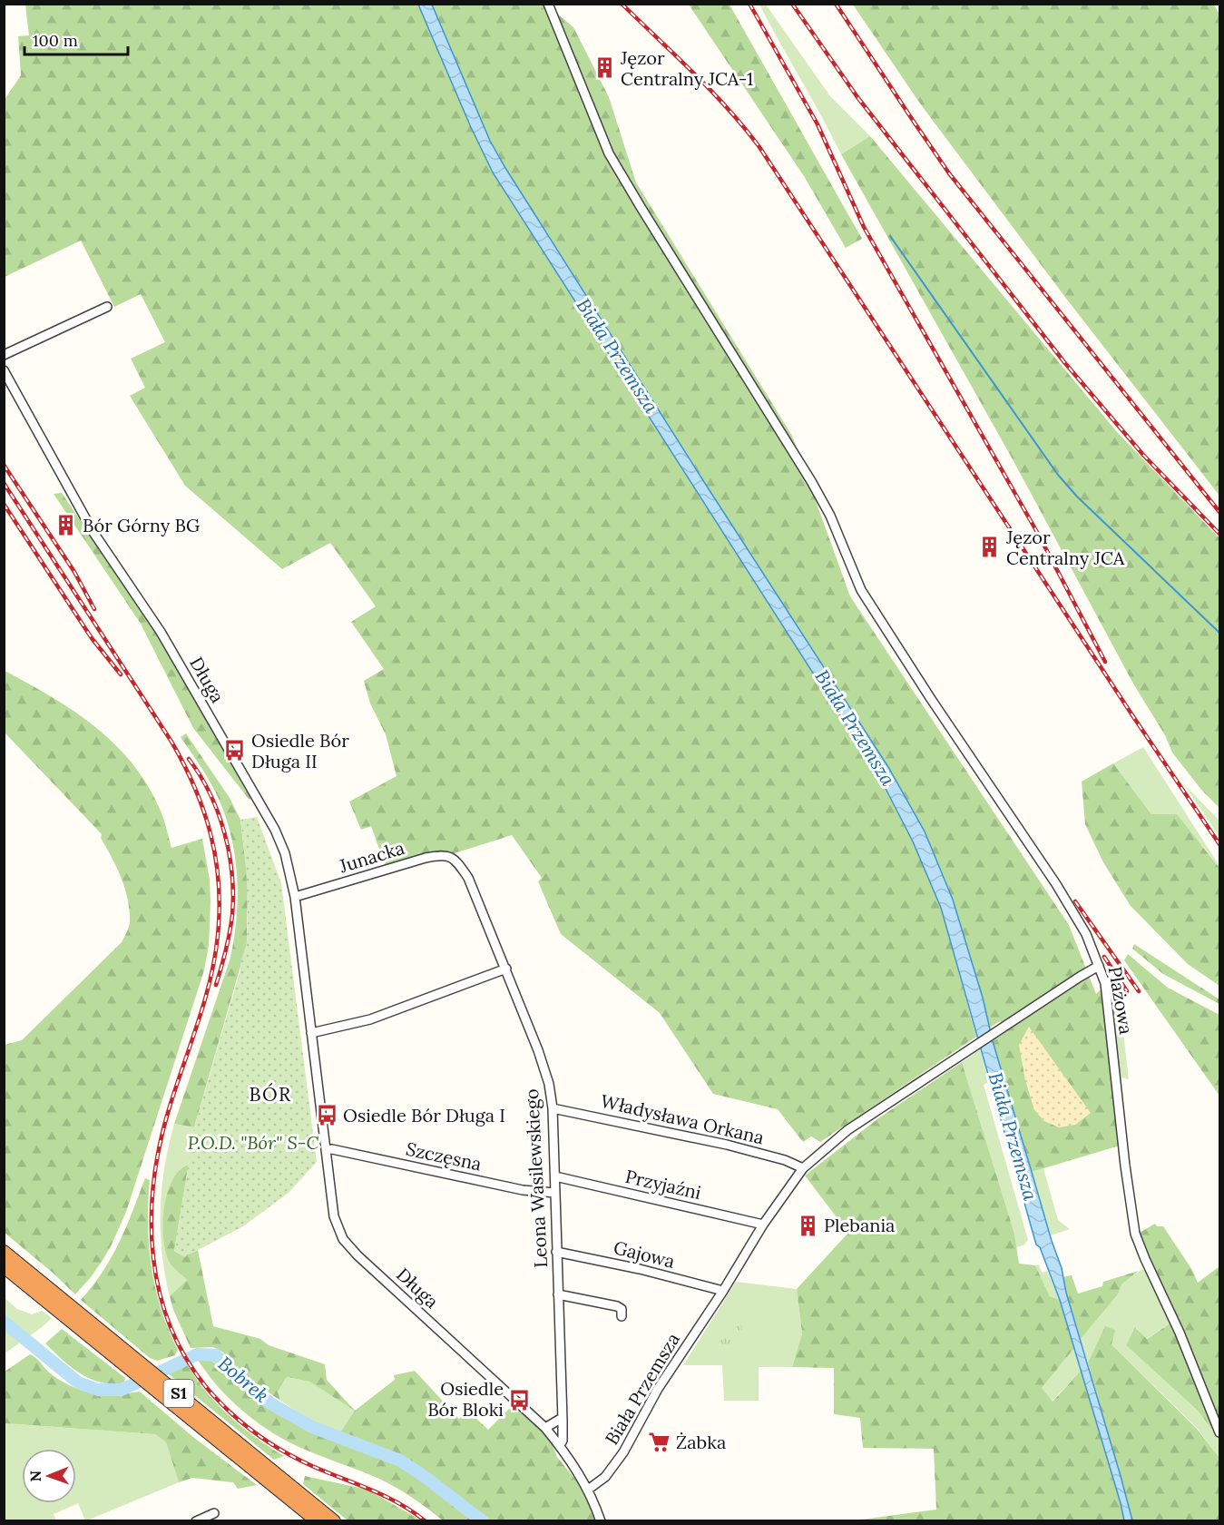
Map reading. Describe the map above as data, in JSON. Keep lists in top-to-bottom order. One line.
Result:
{"streets":{"highway":["S1"],"street":["Długa","Junacka","Plażowa","Władysława Orkana","Szczęsna","Leona Wasilewskiego","Przyjaźni","Gajowa","Biała Przemsza"]},"crossings":[["Długa","Junacka"],["Długa","Szczęsna"],["Długa","Leona Wasilewskiego"],["Długa","Biała Przemsza"],["Junacka","Leona Wasilewskiego"],["Plażowa","Biała Przemsza"],["Władysława Orkana","Leona Wasilewskiego"],["Władysława Orkana","Biała Przemsza"],["Szczęsna","Leona Wasilewskiego"],["Leona Wasilewskiego","Przyjaźni"],["Leona Wasilewskiego","Gajowa"],["Przyjaźni","Biała Przemsza"],["Gajowa","Biała Przemsza"]],"districts":["BÓR"],"water":["Biała Przemsza","Bobrek"],"parks":["P.O.D. \"Bór\" S-C"],"places":{"building":["Jęzor Centralny JCA-1","Bór Górny BG","Jęzor Centralny JCA","Plebania"],"bus stop":["Osiedle Bór Długa II","Osiedle Bór Długa I","Osiedle Bór Bloki"],"supermarket":["Żabka"]},"scale_bar":"100 m","north":"left"}
